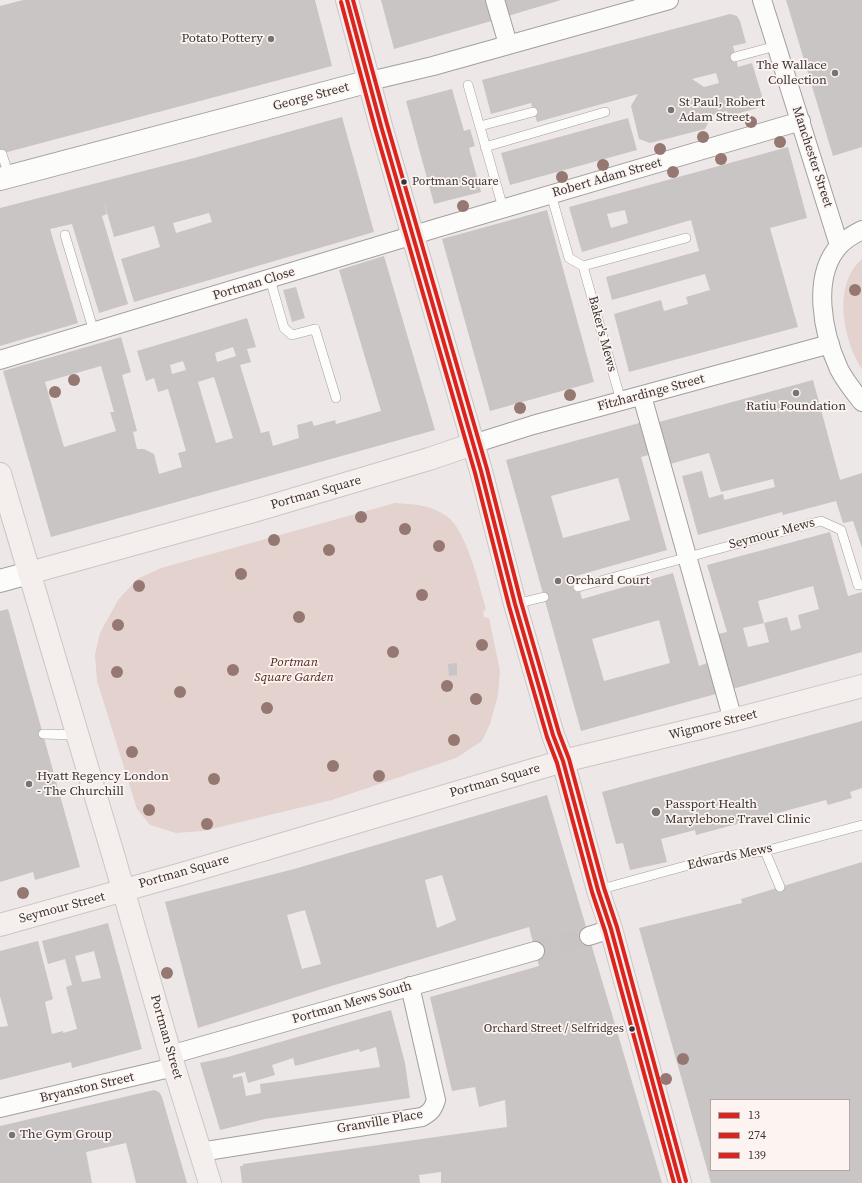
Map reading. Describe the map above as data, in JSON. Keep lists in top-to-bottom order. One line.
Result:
{"streets":{"main road":["Portman Square","Wigmore Street","Seymour Street","Portman Street"],"street":["George Street","Manchester Street","Robert Adam Street","Portman Close","Fitzhardinge Street","Portman Mews South","Bryanston Street","Granville Place"],"lane":["Baker's Mews","Seymour Mews","Edwards Mews"]},"crossings":[["Manchester Street","Robert Adam Street"],["Robert Adam Street","Portman Close"],["Baker's Mews","Fitzhardinge Street"],["Fitzhardinge Street","Portman Square"],["Portman Square","Wigmore Street"],["Portman Square","Seymour Street"],["Portman Square","Portman Street"],["Seymour Street","Portman Street"],["Portman Mews South","Portman Street"],["Portman Mews South","Bryanston Street"],["Portman Mews South","Granville Place"],["Portman Street","Bryanston Street"],["Portman Street","Granville Place"]],"parks":["Portman Square Garden"],"places":["Potato Pottery","The Wallace Collection","St Paul, Robert Adam Street","Portman Square","Ratiu Foundation","Orchard Court","Hyatt Regency London - The Churchill","Passport Health Marylebone Travel Clinic","Orchard Street / Selfridges","The Gym Group"],"lines":["transit line 13","transit line 139","transit line 274"],"legend":["13","274","139"]}
